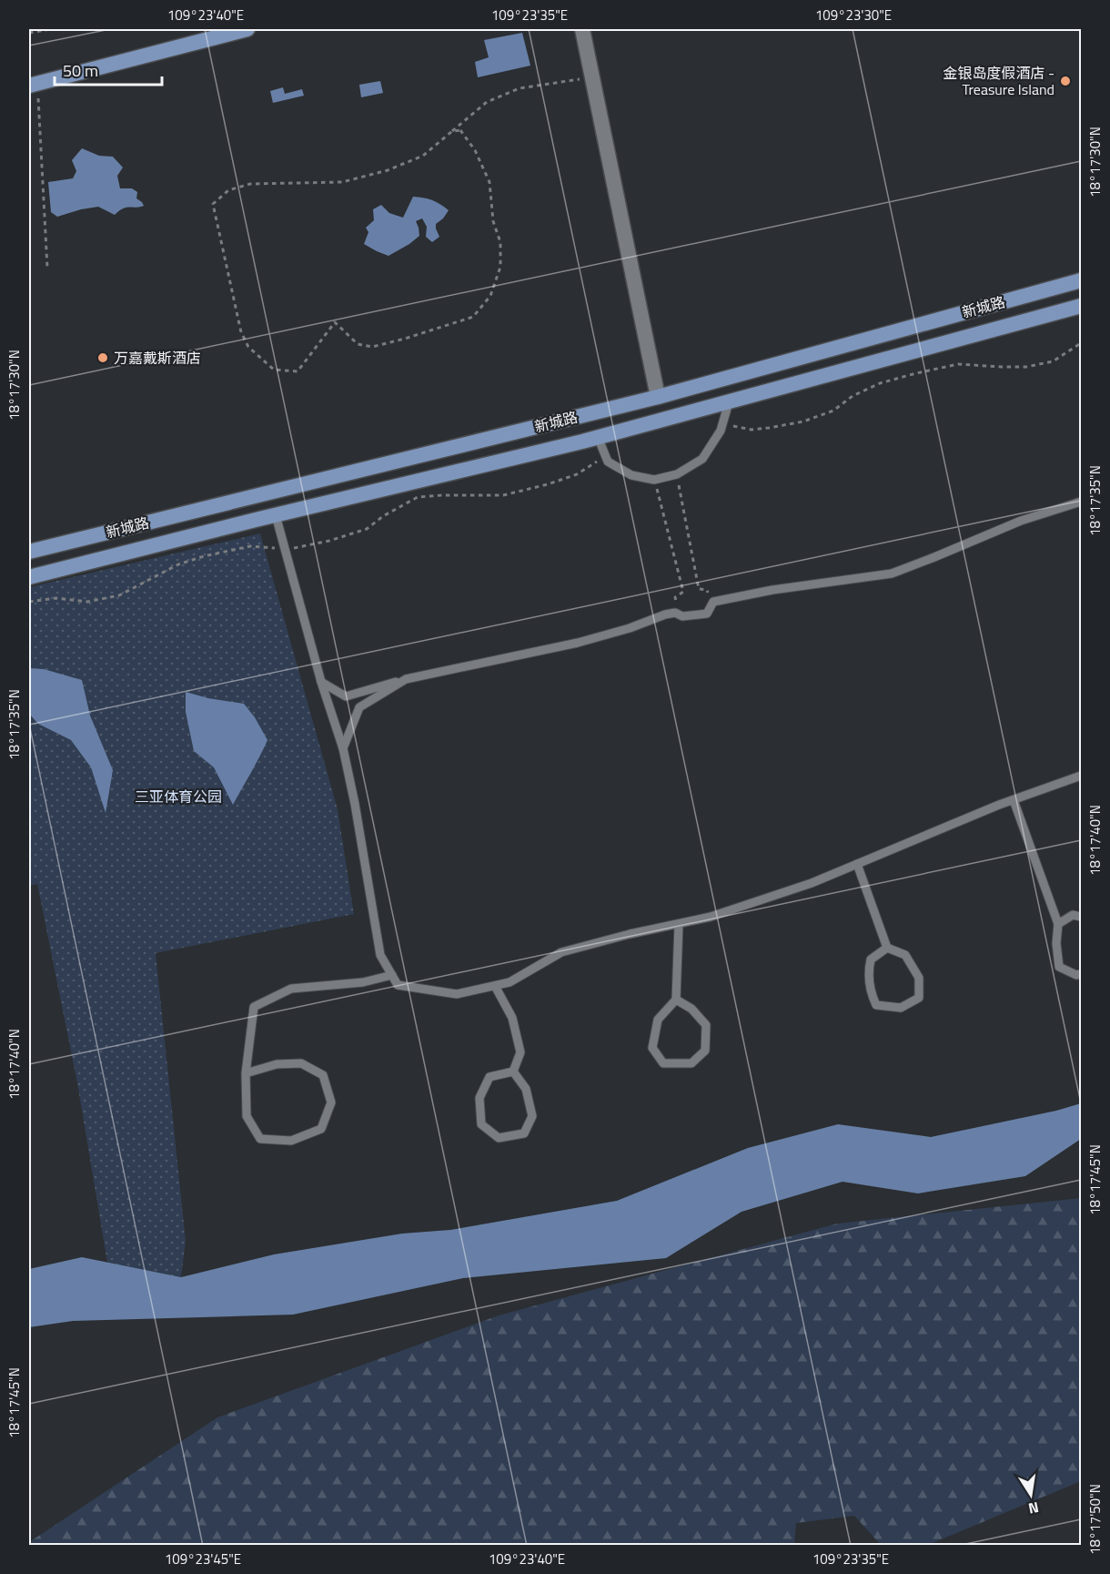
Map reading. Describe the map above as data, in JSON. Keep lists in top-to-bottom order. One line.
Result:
{"streets":{"main road":["新城路"]},"parks":["三亚体育公园"],"places":["金银岛度假酒店 - Treasure Island","万嘉戴斯酒店"],"scale_bar":"50 m","north":"bottom","coordinates":["109°23'40\"E","109°23'35\"E","109°23'30\"E","18°17'30\"N","18°17'35\"N","18°17'40\"N","18°17'45\"N","18°17'50\"N","109°23'45\"E"]}
